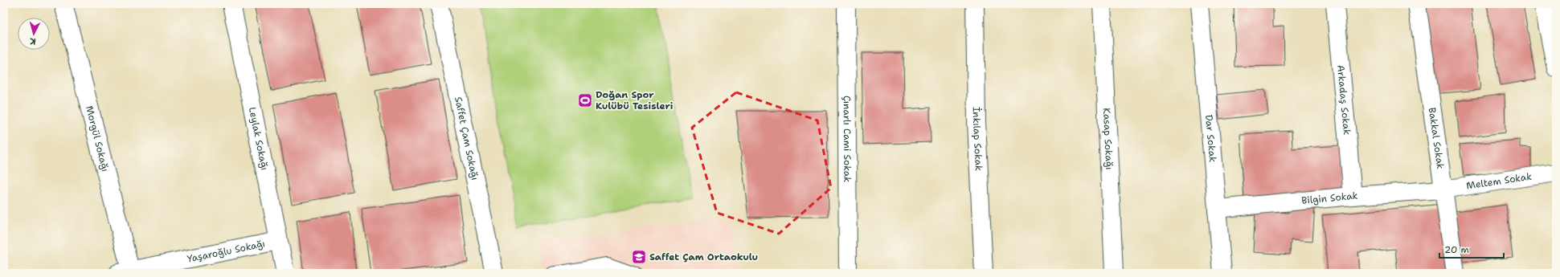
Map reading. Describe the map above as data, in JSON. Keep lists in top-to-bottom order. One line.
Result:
{"streets":{"street":["Arkadaş Sokak","Morgül Sokağı","Saffet Çam Sokağı","Kasap Sokağı","Leylak Sokağı","Çınarlı Cami Sokak","İnkılap Sokak","Dar Sokak","Bakkal Sokak","Meltem Sokak","Bilgin Sokak","Yaşaroğlu Sokağı"]},"crossings":[["Arkadaş Sokak","Bilgin Sokak"],["Morgül Sokağı","Yaşaroğlu Sokağı"],["Leylak Sokağı","Yaşaroğlu Sokağı"],["Dar Sokak","Bilgin Sokak"],["Bakkal Sokak","Meltem Sokak"],["Bakkal Sokak","Bilgin Sokak"],["Meltem Sokak","Bilgin Sokak"]],"places":{"sports":["Doğan Spor Kulübü Tesisleri"],"school or university":["Saffet Çam Ortaokulu"]},"scale_bar":"20 m","north":"bottom"}
